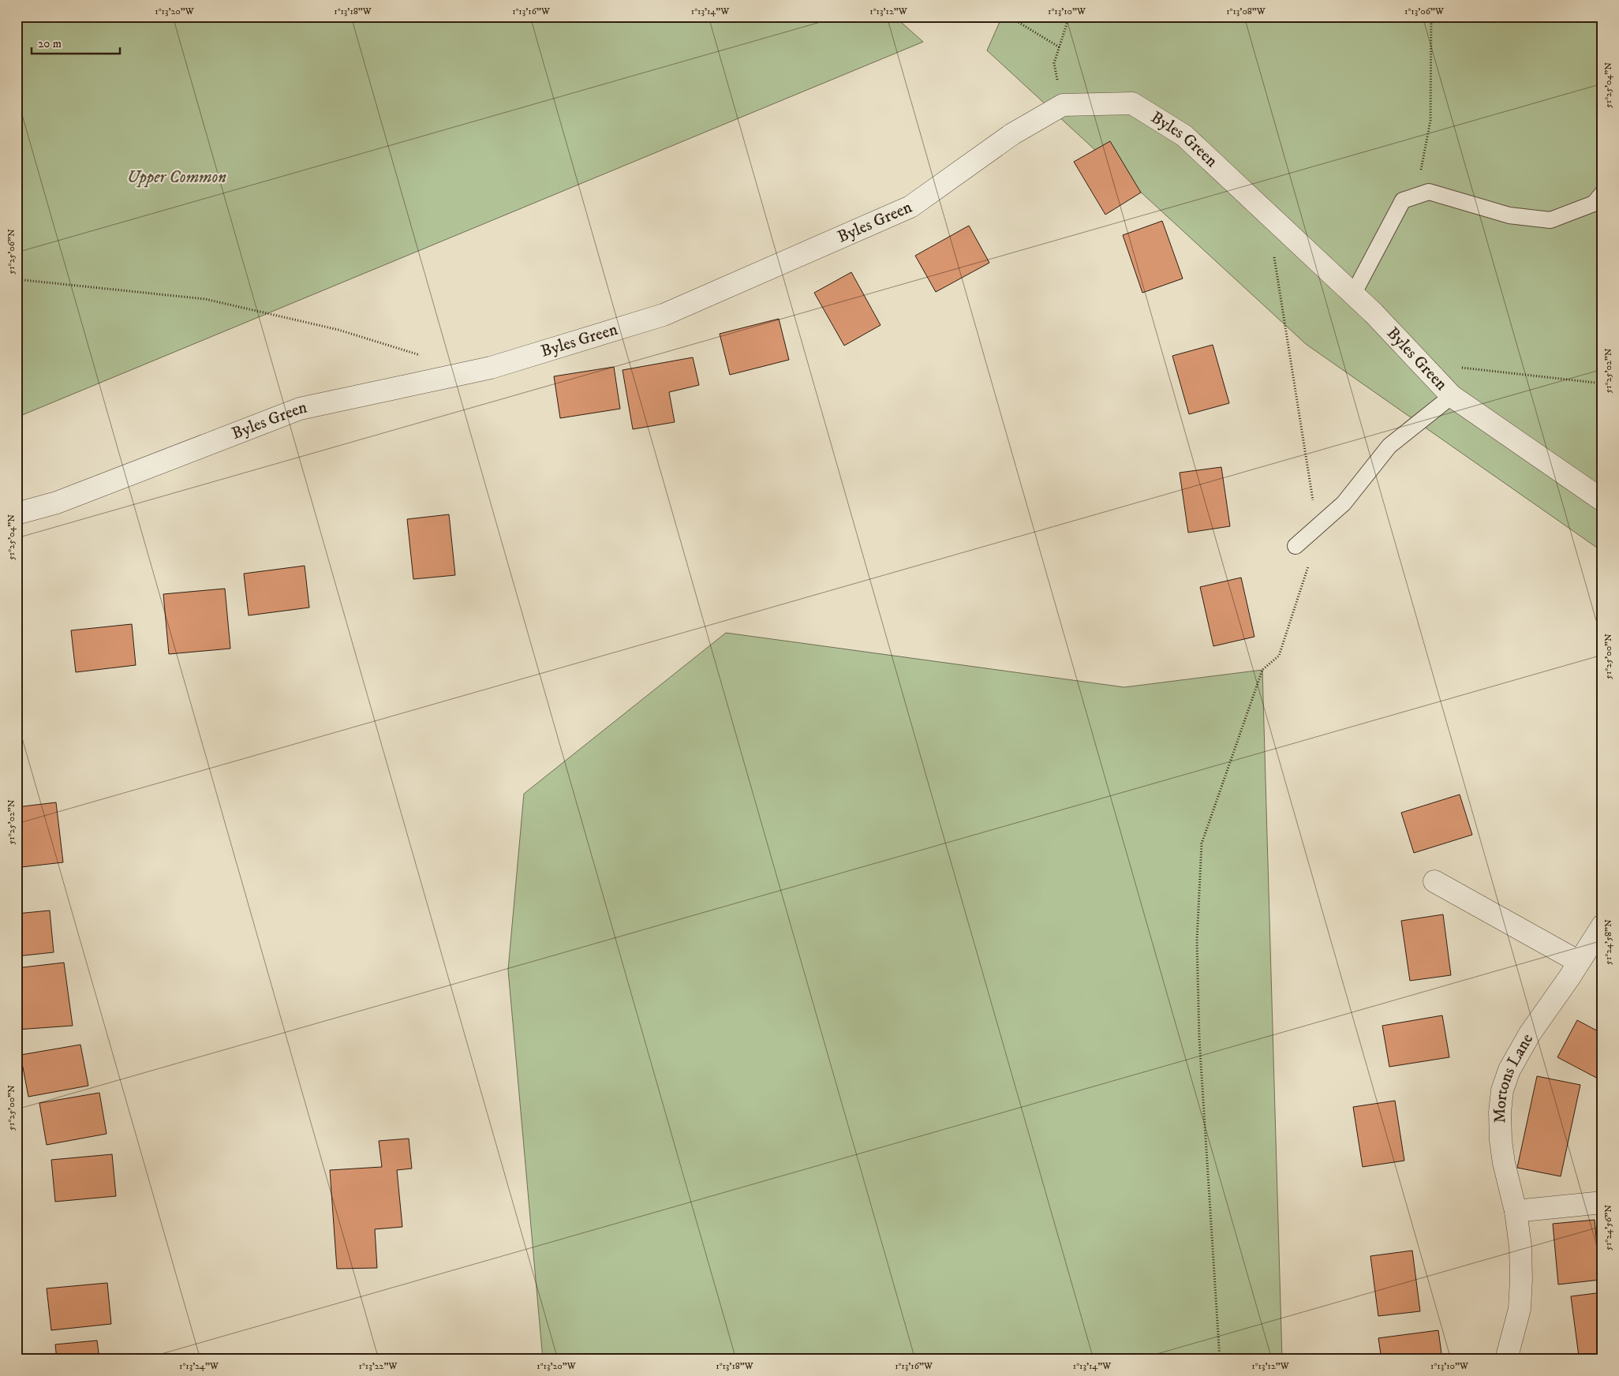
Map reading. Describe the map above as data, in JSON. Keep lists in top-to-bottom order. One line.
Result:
{"streets":{"street":["Byles Green","Mortons Lane"]},"parks":["Upper Common"],"scale_bar":"20 m","coordinates":["1°13'20\"W","1°13'18\"W","1°13'16\"W","1°13'14\"W","1°13'12\"W","1°13'10\"W","1°13'08\"W","1°13'06\"W","51°25'04\"N","51°25'06\"N","51°25'02\"N","51°25'00\"N","51°24'58\"N","51°24'56\"N","1°13'24\"W","1°13'22\"W"]}
